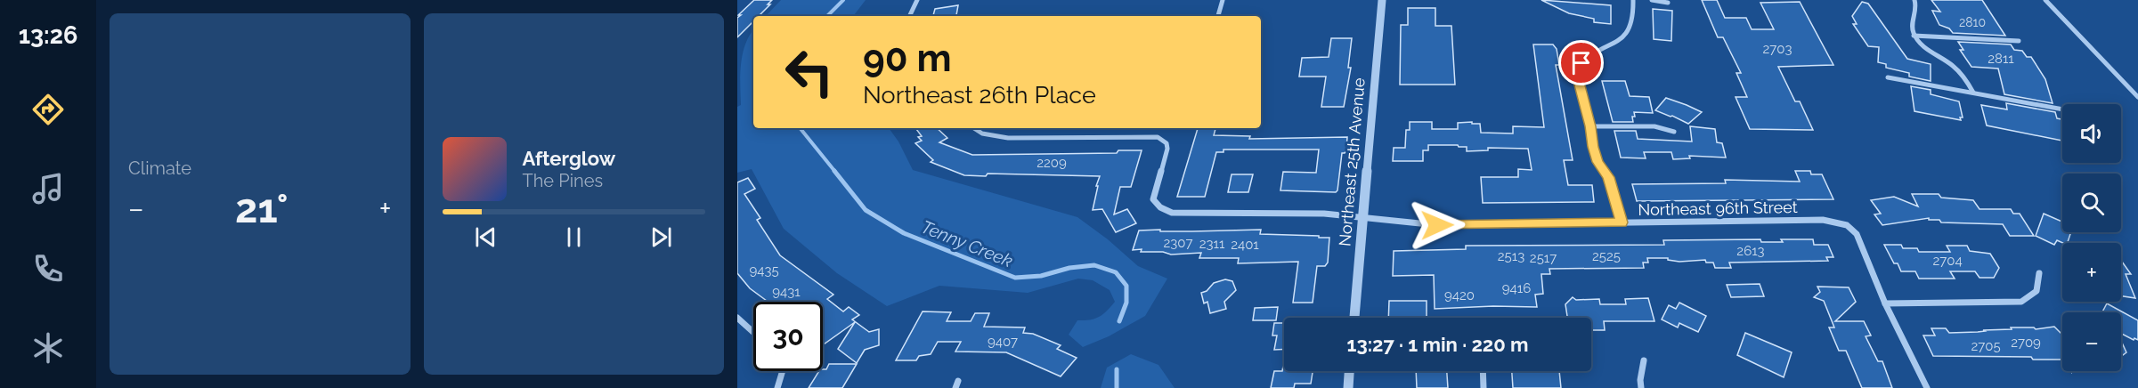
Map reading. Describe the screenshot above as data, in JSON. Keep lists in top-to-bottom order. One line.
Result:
{"streets":{"street":["Northeast 25th Avenue","Northeast 96th Street"]},"crossings":[["Northeast 25th Avenue","Northeast 96th Street"]],"water":["Tenny Creek"],"house_numbers":["2810","2703","2811","2209","2307","2311","2401","2613","2513","2525","2517","2704","9435","9416","9431","9420","9407","2709","2705"],"page":{"tabs":"13:26","tile":"Climate","turn":["90 m","Northeast 26th Place"],"map_buttons":["+","−"],"song":["Afterglow","The Pines"],"heat":["−","21°","+"],"limit":"30","trip":"13:27 · 1 min · 220 m"}}
